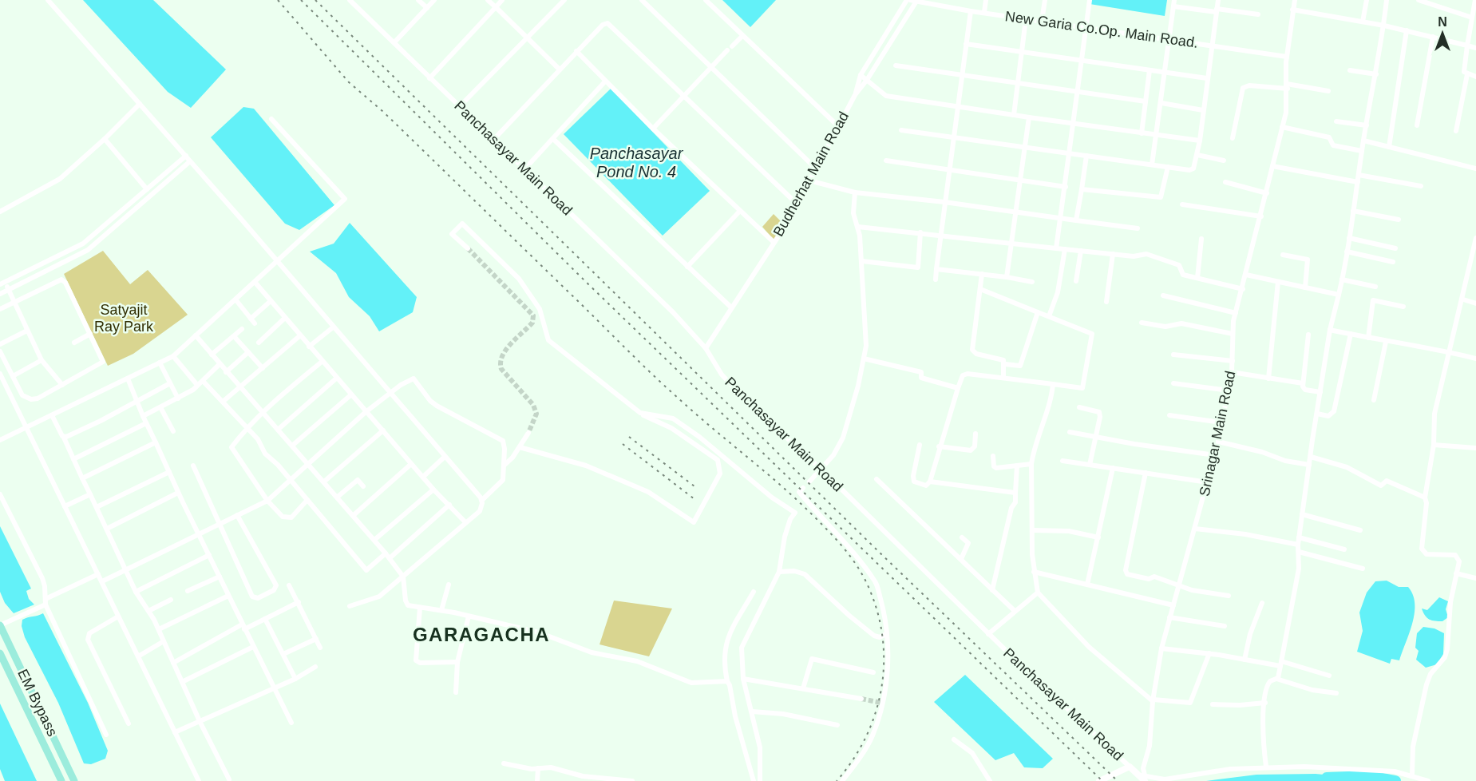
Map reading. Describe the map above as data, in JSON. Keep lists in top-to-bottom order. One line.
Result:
{"streets":{"main road":["EM Bypass"],"street":["New Garia Co.Op. Main Road.","Panchasayar Main Road","Budherhat Main Road","Srinagar Main Road"]},"crossings":[["New Garia Co.Op. Main Road.","Budherhat Main Road"],["New Garia Co.Op. Main Road.","Srinagar Main Road"],["Panchasayar Main Road","Budherhat Main Road"],["Panchasayar Main Road","Srinagar Main Road"]],"districts":["GARAGACHA"],"water":["Panchasayar Pond No. 4"],"parks":["Satyajit Ray Park"],"north":"top"}
